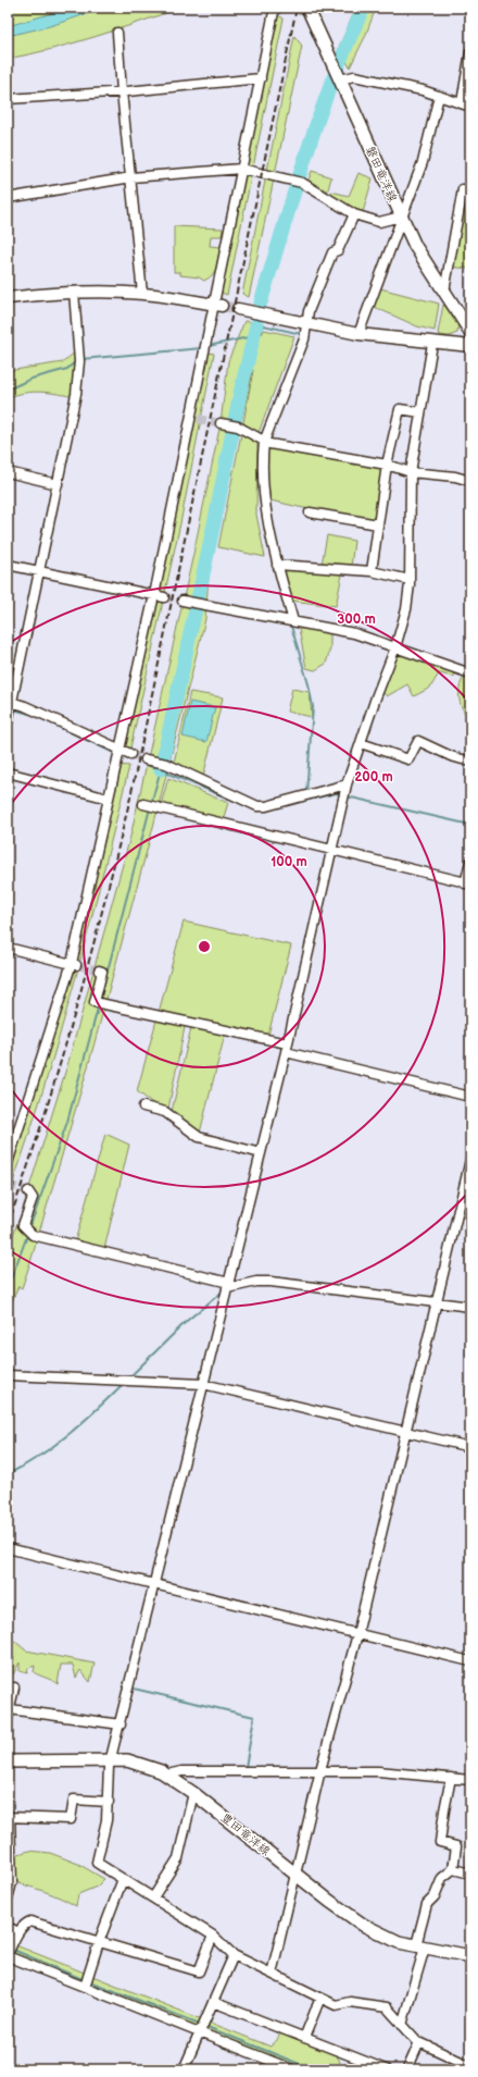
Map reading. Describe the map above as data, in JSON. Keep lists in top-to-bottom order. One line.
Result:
{"streets":{"main road":["磐田竜洋線","豊田竜洋線"]},"rings":["300 m","200 m","100 m"]}
